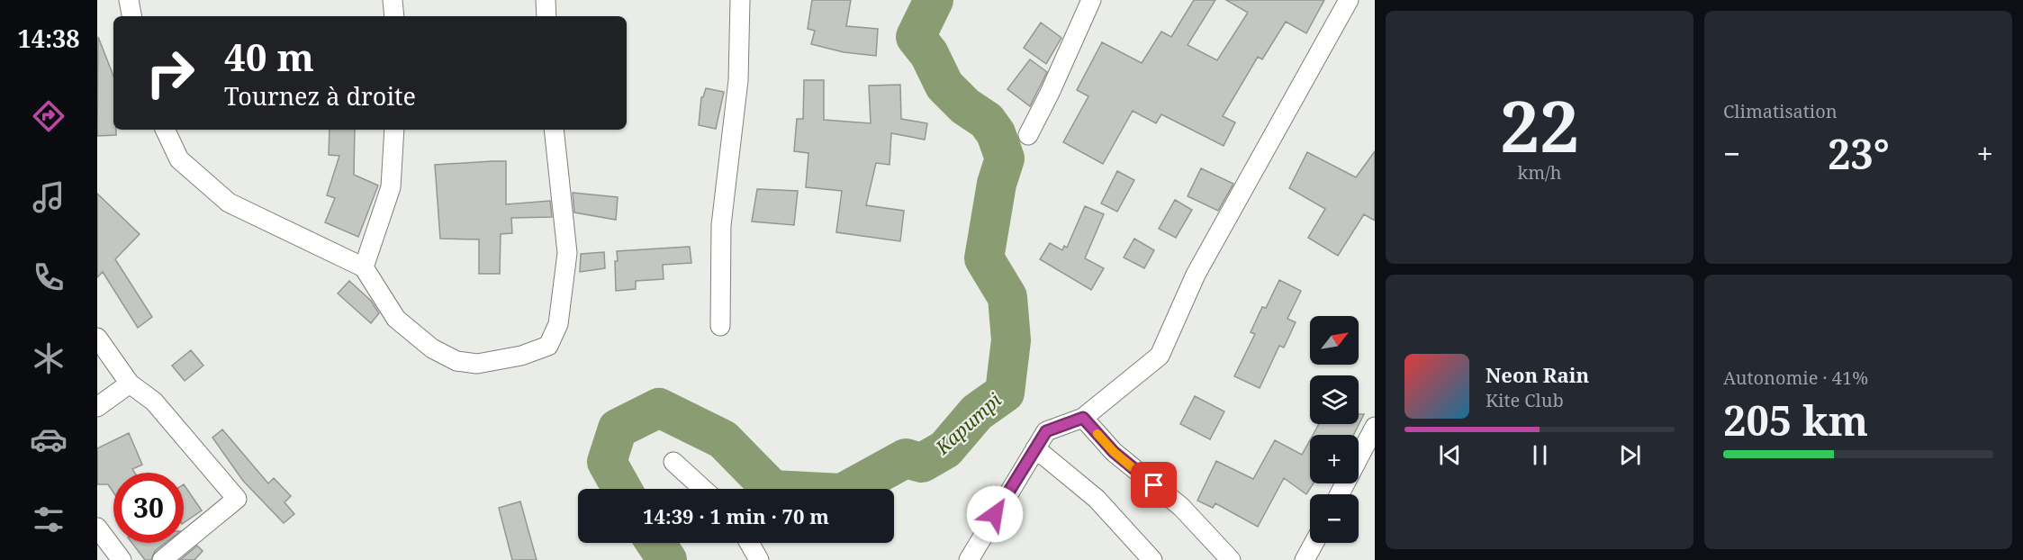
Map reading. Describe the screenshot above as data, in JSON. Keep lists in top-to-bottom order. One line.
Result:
{"water":["Kapumpi"],"north":"top right","page":{"tabs":"14:38","tile":[["22","km/h"],"Climatisation",["Autonomie · 41%","205 km"]],"turn":["40 m","Tournez à droite"],"heat":["−","23°","+"],"map_buttons":["+","−"],"song":["Neon Rain","Kite Club"],"limit":"30","trip":"14:39 · 1 min · 70 m"}}
